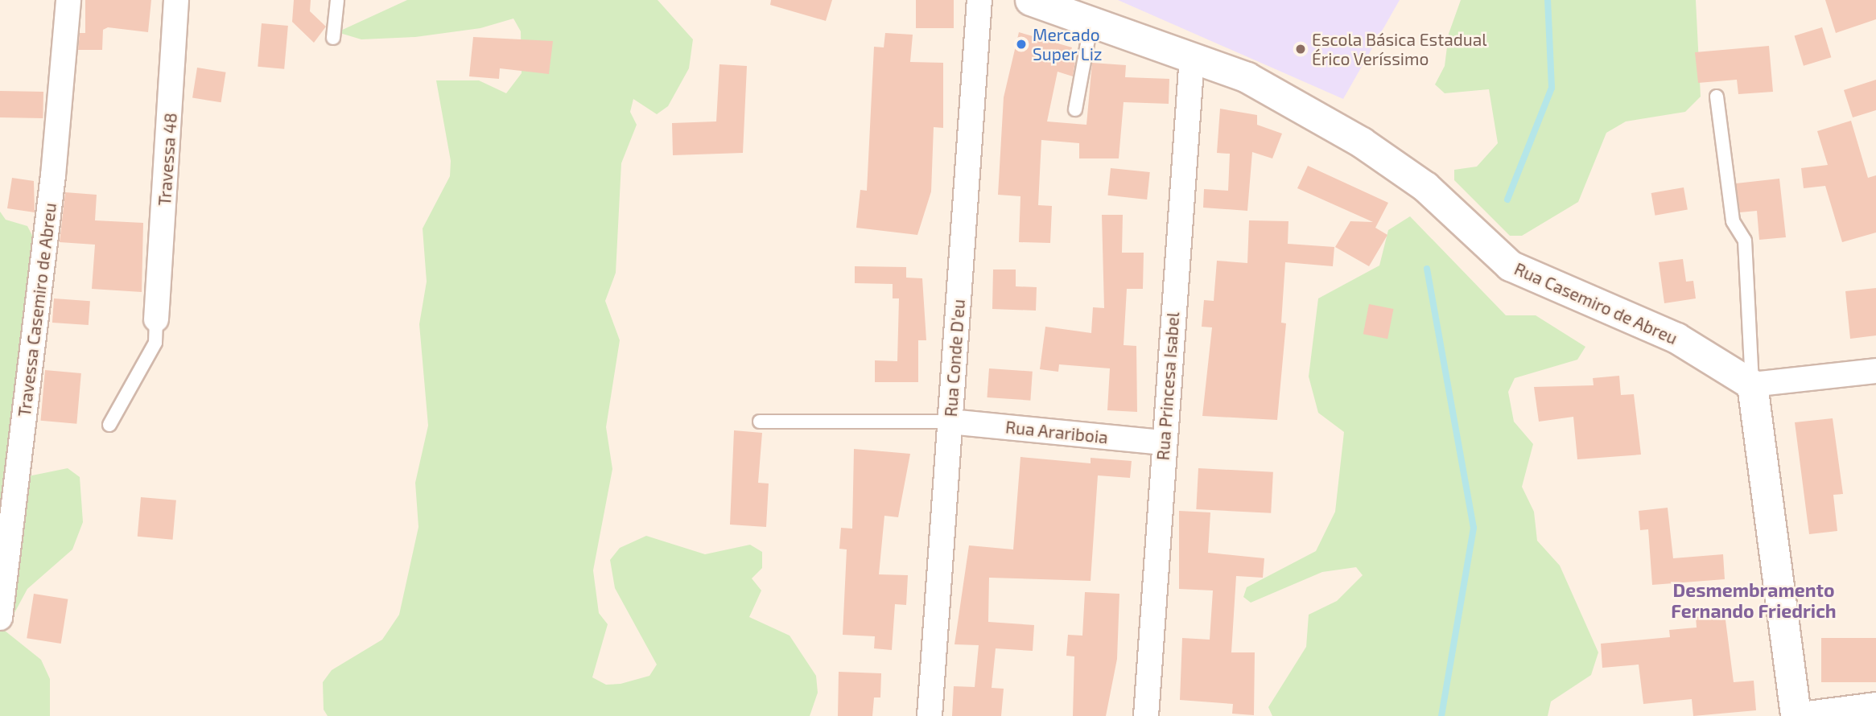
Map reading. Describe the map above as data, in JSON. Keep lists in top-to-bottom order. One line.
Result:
{"streets":{"street":["Travessa 48","Rua Casemiro de Abreu","Travessa Casemiro de Abreu","Rua Conde D'eu","Rua Princesa Isabel","Rua Arariboia"]},"crossings":[["Rua Casemiro de Abreu","Rua Princesa Isabel"],["Rua Conde D'eu","Rua Arariboia"],["Rua Princesa Isabel","Rua Arariboia"]],"districts":["Desmembramento Fernando Friedrich"],"places":["Mercado Super Liz","Escola Básica Estadual Érico Veríssimo"]}
